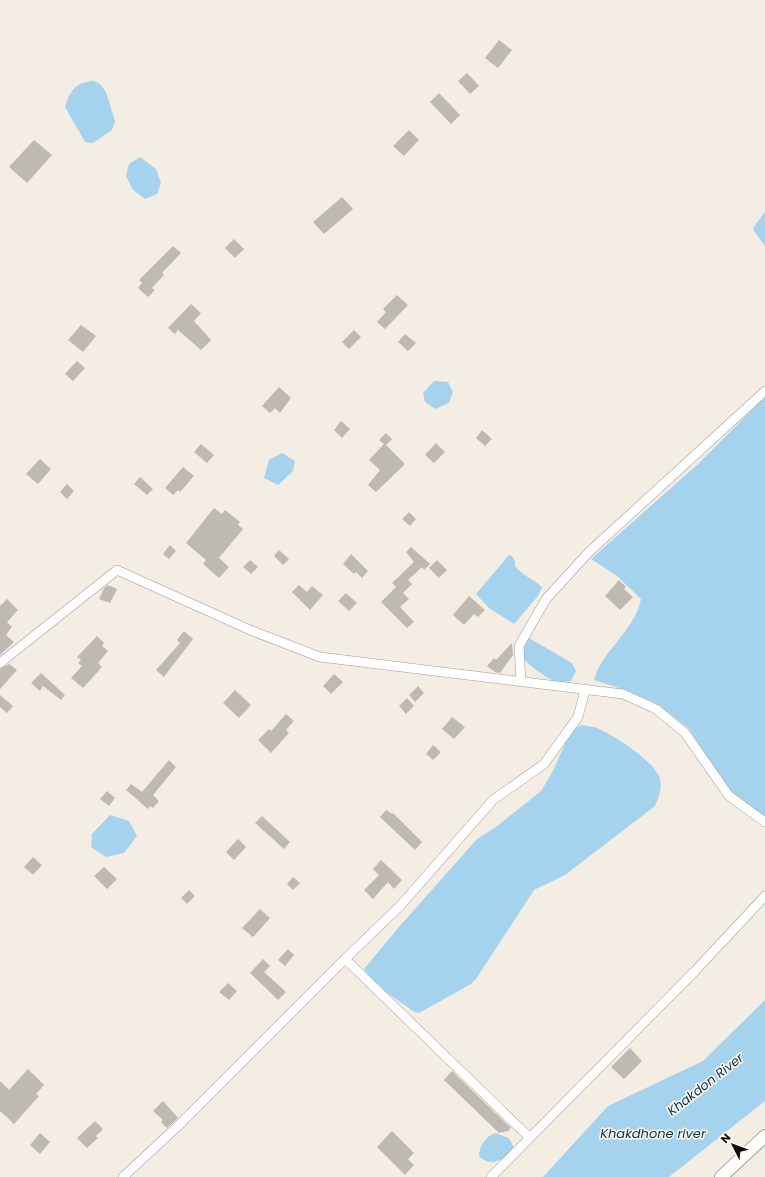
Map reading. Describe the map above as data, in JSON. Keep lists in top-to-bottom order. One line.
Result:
{"water":["Khakdon River","Khakdhone river"],"north":"top left"}
